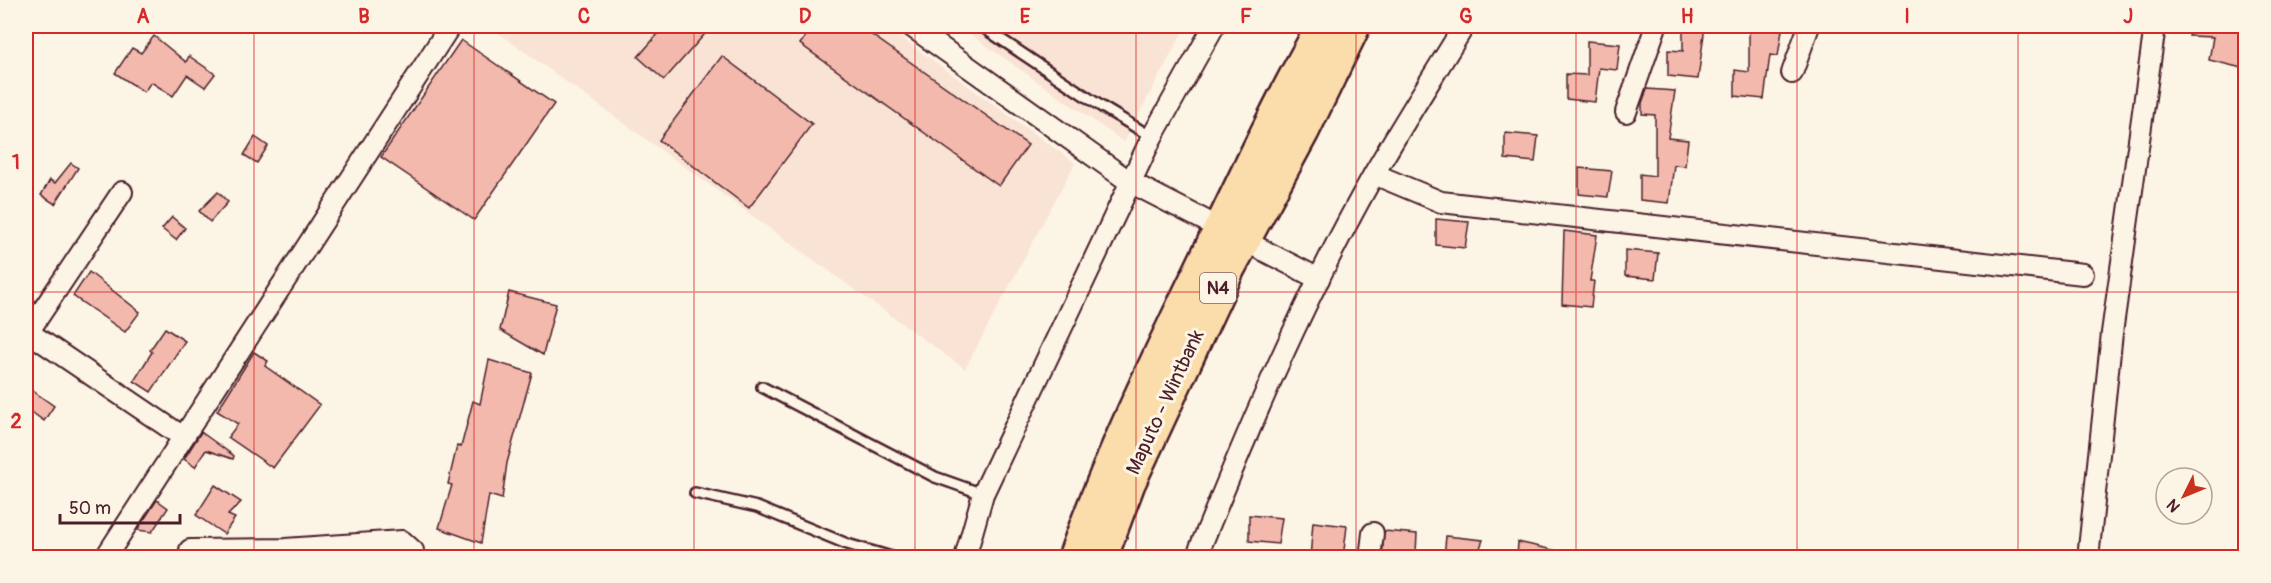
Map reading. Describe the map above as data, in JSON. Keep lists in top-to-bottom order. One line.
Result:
{"streets":{"highway":["N4","Maputo - Wintbank"]},"scale_bar":"50 m","north":"bottom left","grid":{"columns":["A","B","C","D","E","F","G","H","I","J"],"rows":["1","2"]}}
